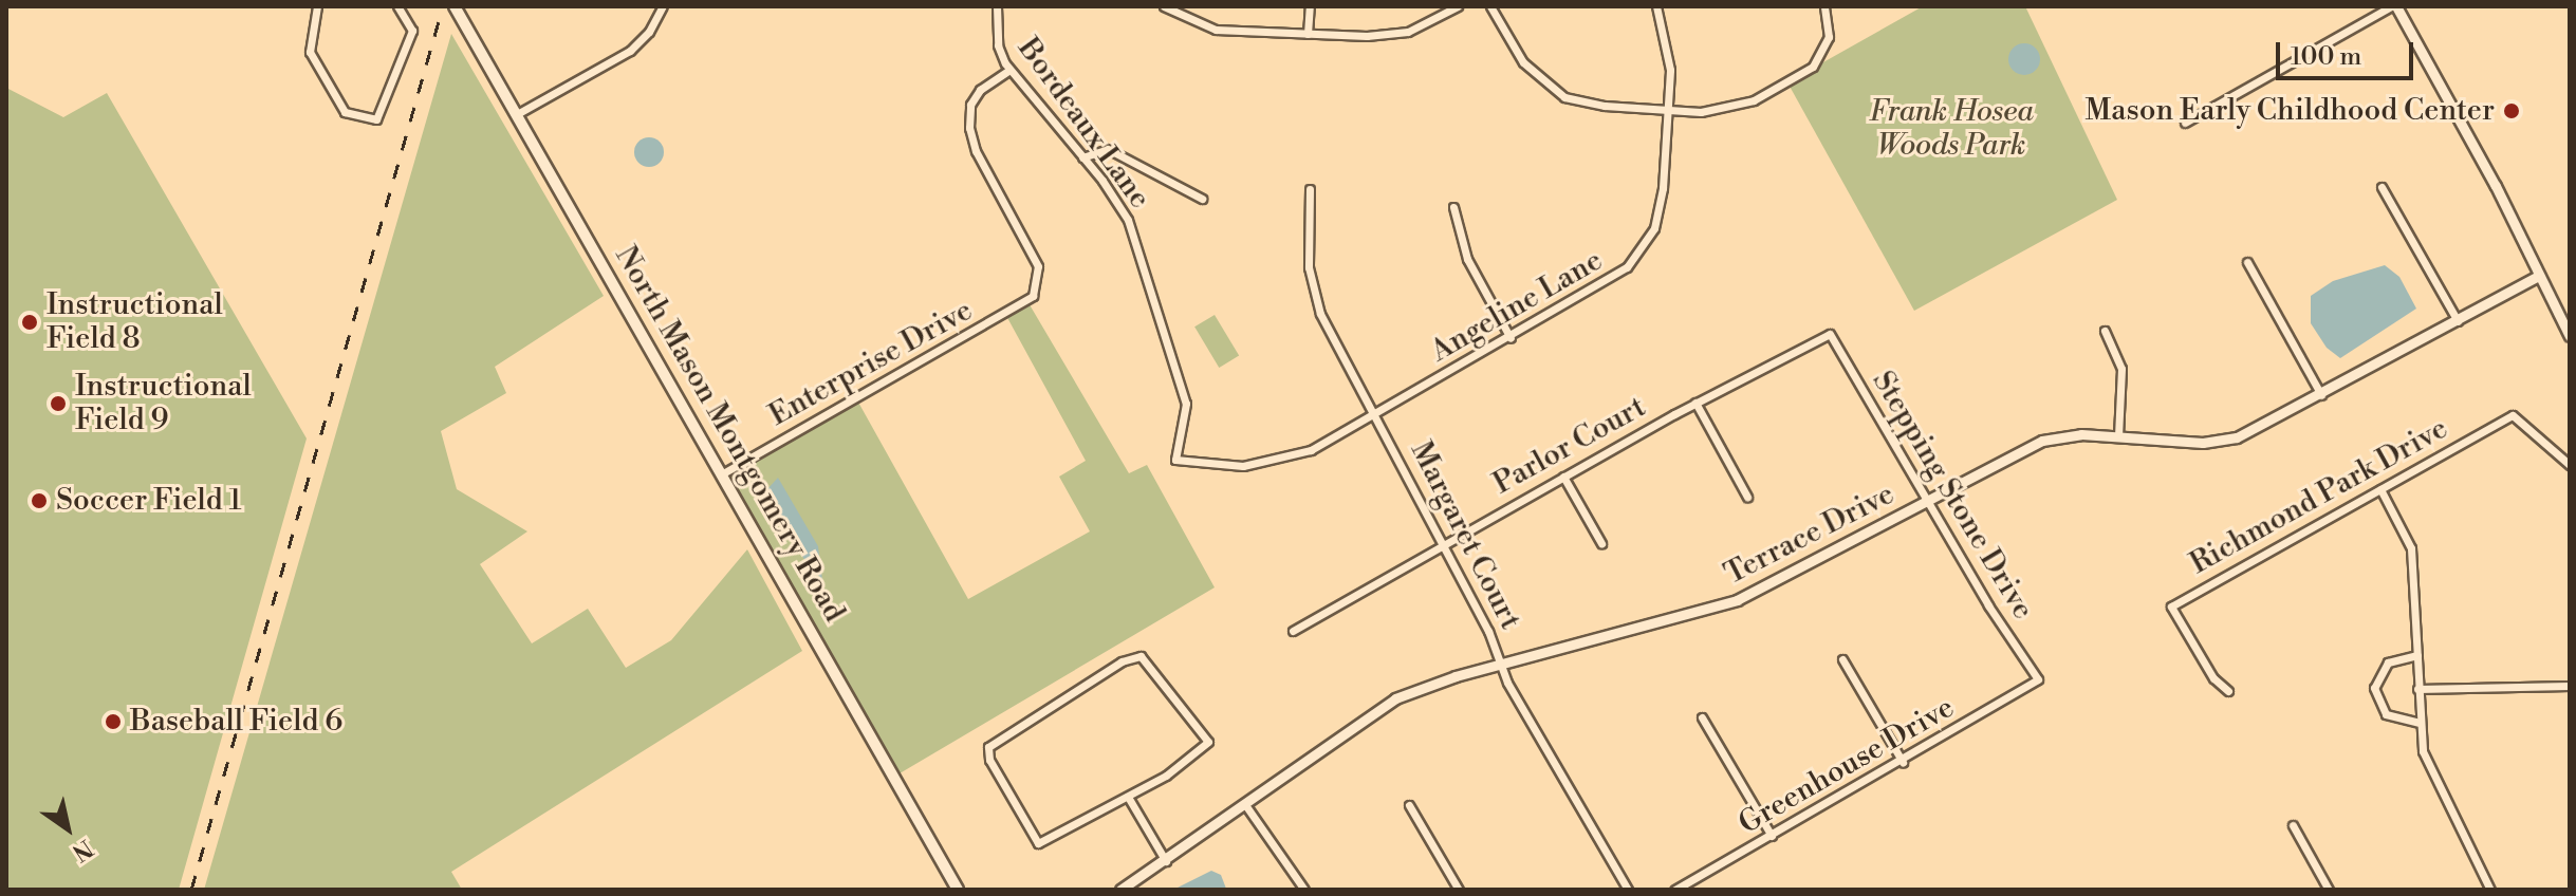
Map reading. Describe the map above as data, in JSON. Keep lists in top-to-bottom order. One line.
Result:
{"streets":{"main road":["North Mason Montgomery Road"],"street":["Bordeaux Lane","Angeline Lane","Enterprise Drive","Parlor Court","Stepping Stone Drive","Richmond Park Drive","Terrace Drive","Margaret Court","Greenhouse Drive"]},"crossings":[["Bordeaux Lane","Angeline Lane"],["Bordeaux Lane","Enterprise Drive"],["Angeline Lane","Margaret Court"],["Enterprise Drive","North Mason Montgomery Road"],["Parlor Court","Stepping Stone Drive"],["Parlor Court","Margaret Court"],["Stepping Stone Drive","Terrace Drive"],["Stepping Stone Drive","Greenhouse Drive"],["Terrace Drive","Margaret Court"]],"parks":["Frank Hosea Woods Park"],"places":["Mason Early Childhood Center","Instructional Field 8","Instructional Field 9","Soccer Field 1","Baseball Field 6"],"scale_bar":"100 m","north":"bottom right"}
